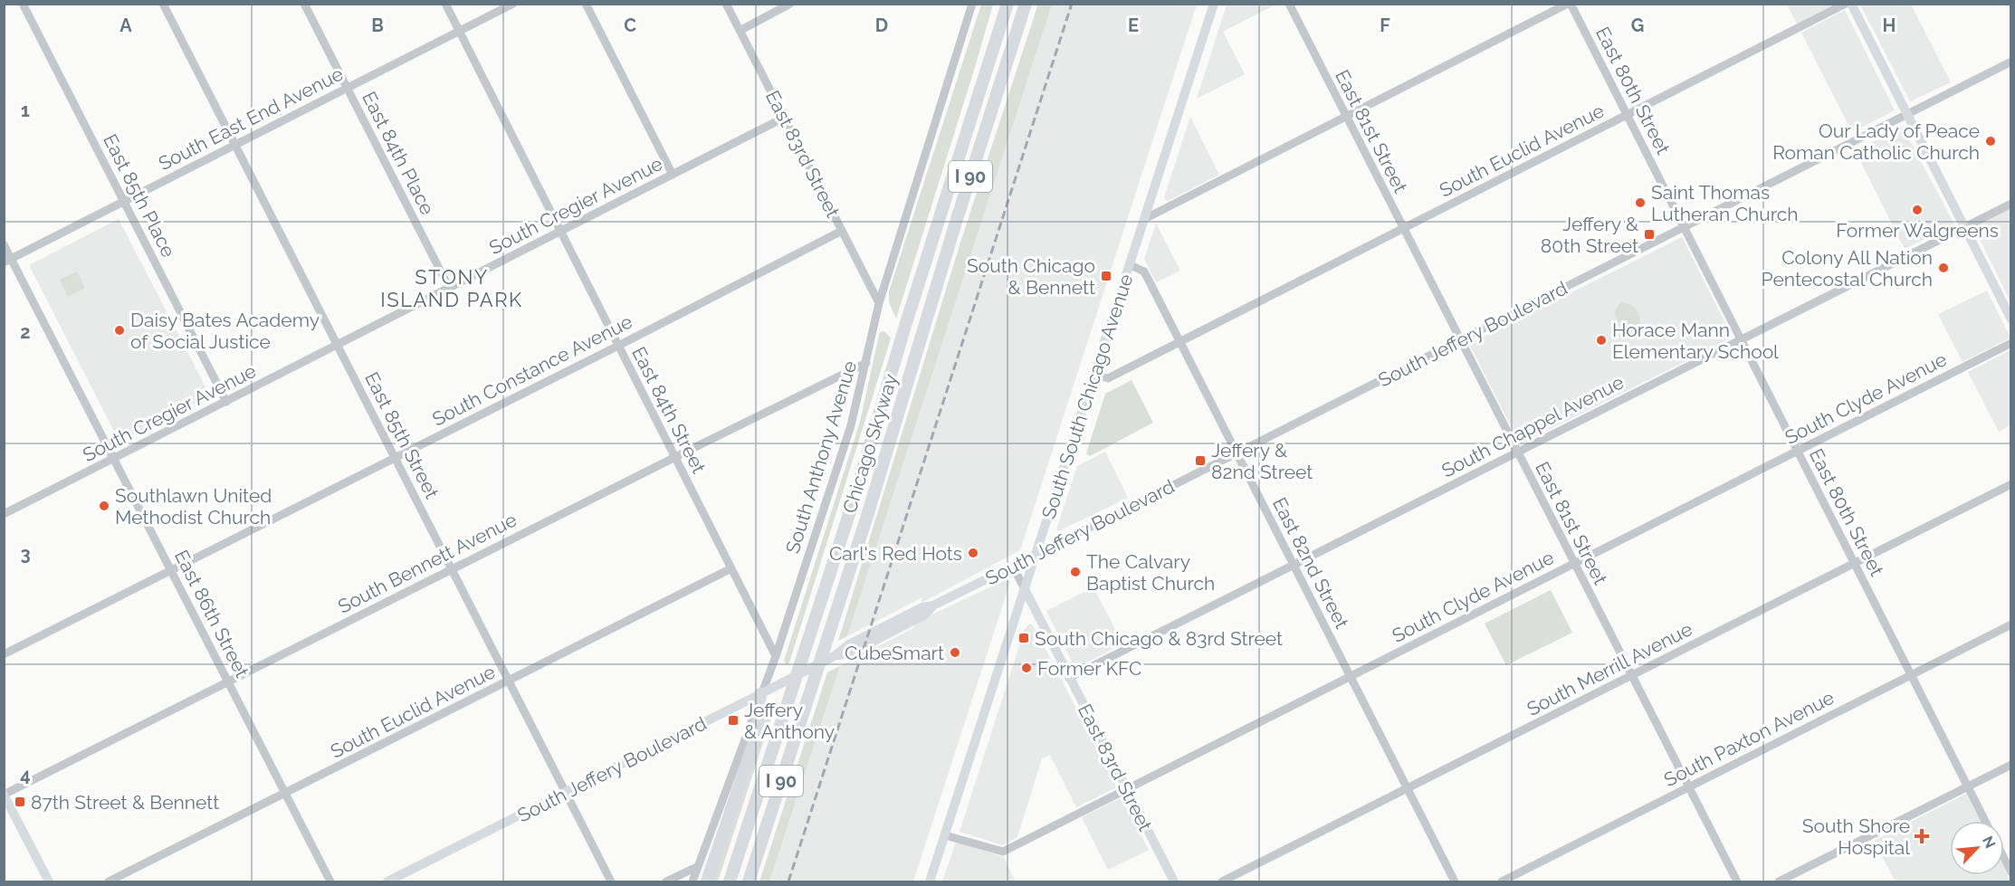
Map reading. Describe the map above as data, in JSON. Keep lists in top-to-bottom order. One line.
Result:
{"streets":{"highway":["I 90","Chicago Skyway"],"main road":["East 83rd Street","South Jeffery Boulevard","South South Chicago Avenue"],"street":["East 80th Street","South East End Avenue","East 81st Street","South Euclid Avenue","East 84th Place","East 85th Place","South Cregier Avenue","South Constance Avenue","South Clyde Avenue","East 84th Street","South Chappel Avenue","East 85th Street","South Anthony Avenue","South Bennett Avenue","East 82nd Street","East 86th Street","South Merrill Avenue","South Paxton Avenue"]},"crossings":[["East 80th Street","South Euclid Avenue"],["East 80th Street","South Jeffery Boulevard"],["East 80th Street","South Clyde Avenue"],["East 80th Street","South Chappel Avenue"],["East 80th Street","South Merrill Avenue"],["East 80th Street","South Paxton Avenue"],["South East End Avenue","East 84th Place"],["South East End Avenue","East 85th Place"],["South East End Avenue","East 84th Street"],["South East End Avenue","East 85th Street"],["South East End Avenue","East 86th Street"],["East 81st Street","South Euclid Avenue"],["East 81st Street","South Jeffery Boulevard"],["East 81st Street","South Clyde Avenue"],["East 81st Street","South Chappel Avenue"],["East 81st Street","South Merrill Avenue"],["East 81st Street","South Paxton Avenue"],["South Euclid Avenue","South South Chicago Avenue"],["South Euclid Avenue","East 84th Street"],["South Euclid Avenue","East 85th Street"],["South Euclid Avenue","East 82nd Street"],["South Euclid Avenue","East 86th Street"],["East 84th Place","South Cregier Avenue"],["East 83rd Street","South Cregier Avenue"],["East 83rd Street","South Jeffery Boulevard"],["East 83rd Street","South Constance Avenue"],["East 83rd Street","South South Chicago Avenue"],["East 83rd Street","South Clyde Avenue"],["East 83rd Street","South Chappel Avenue"],["East 83rd Street","South Anthony Avenue"],["East 85th Place","South Cregier Avenue"],["South Cregier Avenue","East 84th Street"],["South Cregier Avenue","East 85th Street"],["South Cregier Avenue","East 86th Street"],["South Jeffery Boulevard","South South Chicago Avenue"],["South Jeffery Boulevard","East 85th Street"],["South Jeffery Boulevard","South Anthony Avenue"],["South Jeffery Boulevard","East 82nd Street"],["South Constance Avenue","East 84th Street"],["South Constance Avenue","East 85th Street"],["South Constance Avenue","East 86th Street"],["South South Chicago Avenue","South Clyde Avenue"],["South South Chicago Avenue","East 82nd Street"],["South Clyde Avenue","East 82nd Street"],["East 84th Street","South Anthony Avenue"],["East 84th Street","South Bennett Avenue"],["South Chappel Avenue","East 82nd Street"],["East 85th Street","South Bennett Avenue"],["South Anthony Avenue","South Bennett Avenue"],["South Bennett Avenue","East 86th Street"],["East 82nd Street","South Merrill Avenue"]],"districts":["STONY ISLAND PARK"],"places":{"other":["Our Lady of Peace Roman Catholic Church","Saint Thomas Lutheran Church","Former Walgreens","Colony All Nation Pentecostal Church","Daisy Bates Academy of Social Justice","Horace Mann Elementary School","Southlawn United Methodist Church","Carl's Red Hots","The Calvary Baptist Church","CubeSmart","Former KFC"],"transit":["Jeffery & 80th Street","South Chicago & Bennett","Jeffery & 82nd Street","South Chicago & 83rd Street","Jeffery & Anthony","87th Street & Bennett"],"health":["South Shore Hospital"]},"north":"top right","grid":{"columns":["A","B","C","D","E","F","G","H"],"rows":["1","2","3","4"]}}
